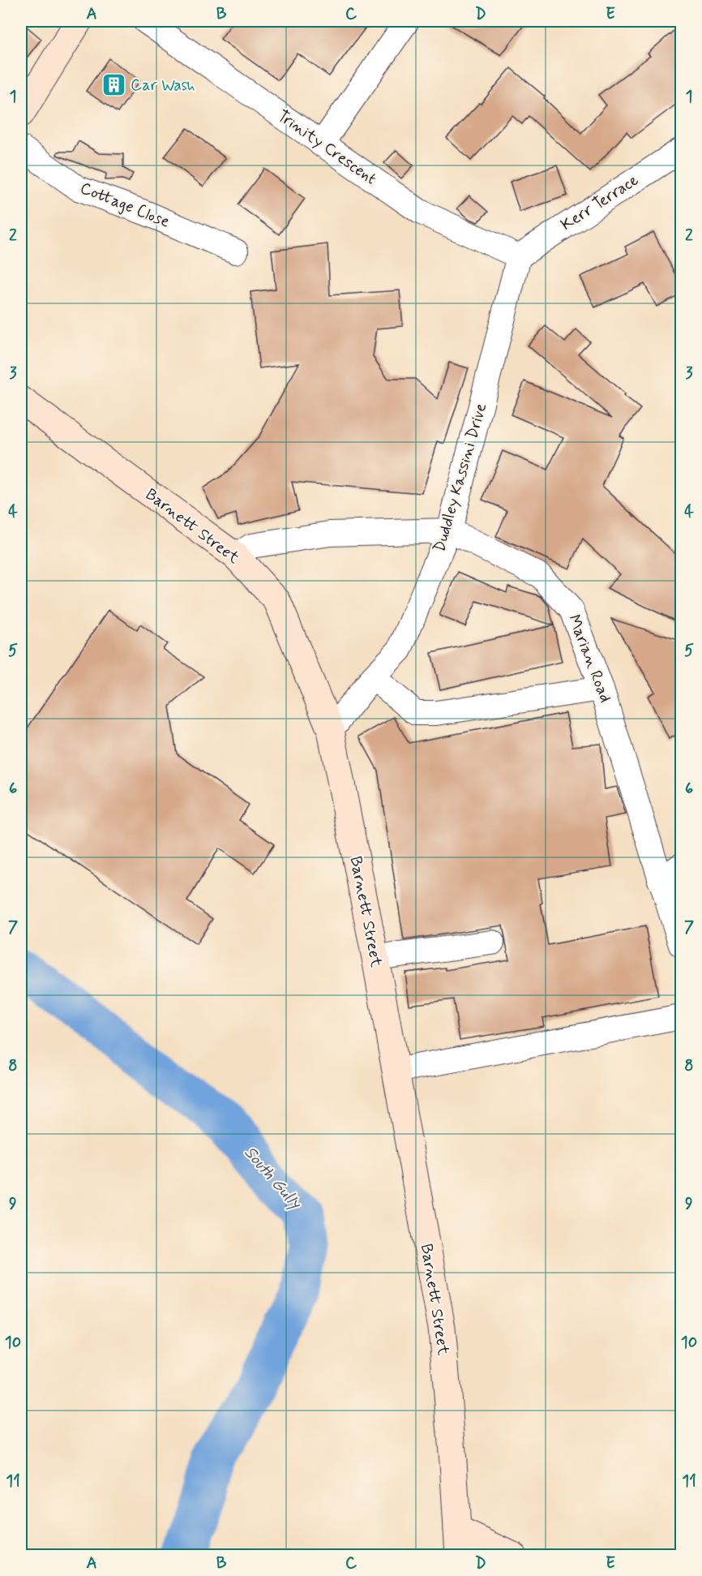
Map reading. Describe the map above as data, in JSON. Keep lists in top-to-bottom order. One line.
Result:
{"streets":{"main road":["Barnett Street"],"street":["Trinity Crescent","Kerr Terrace","Cottage Close","Duddley Kassini Drive","Marian Road"]},"crossings":[["Trinity Crescent","Kerr Terrace"],["Trinity Crescent","Duddley Kassini Drive"],["Kerr Terrace","Duddley Kassini Drive"],["Duddley Kassini Drive","Barnett Street"],["Duddley Kassini Drive","Marian Road"],["Barnett Street","Marian Road"]],"water":["South Gully"],"places":{"building":["Car Wash"]},"grid":{"columns":["A","B","C","D","E"],"rows":["1","2","3","4","5","6","7","8","9","10","11"]}}
